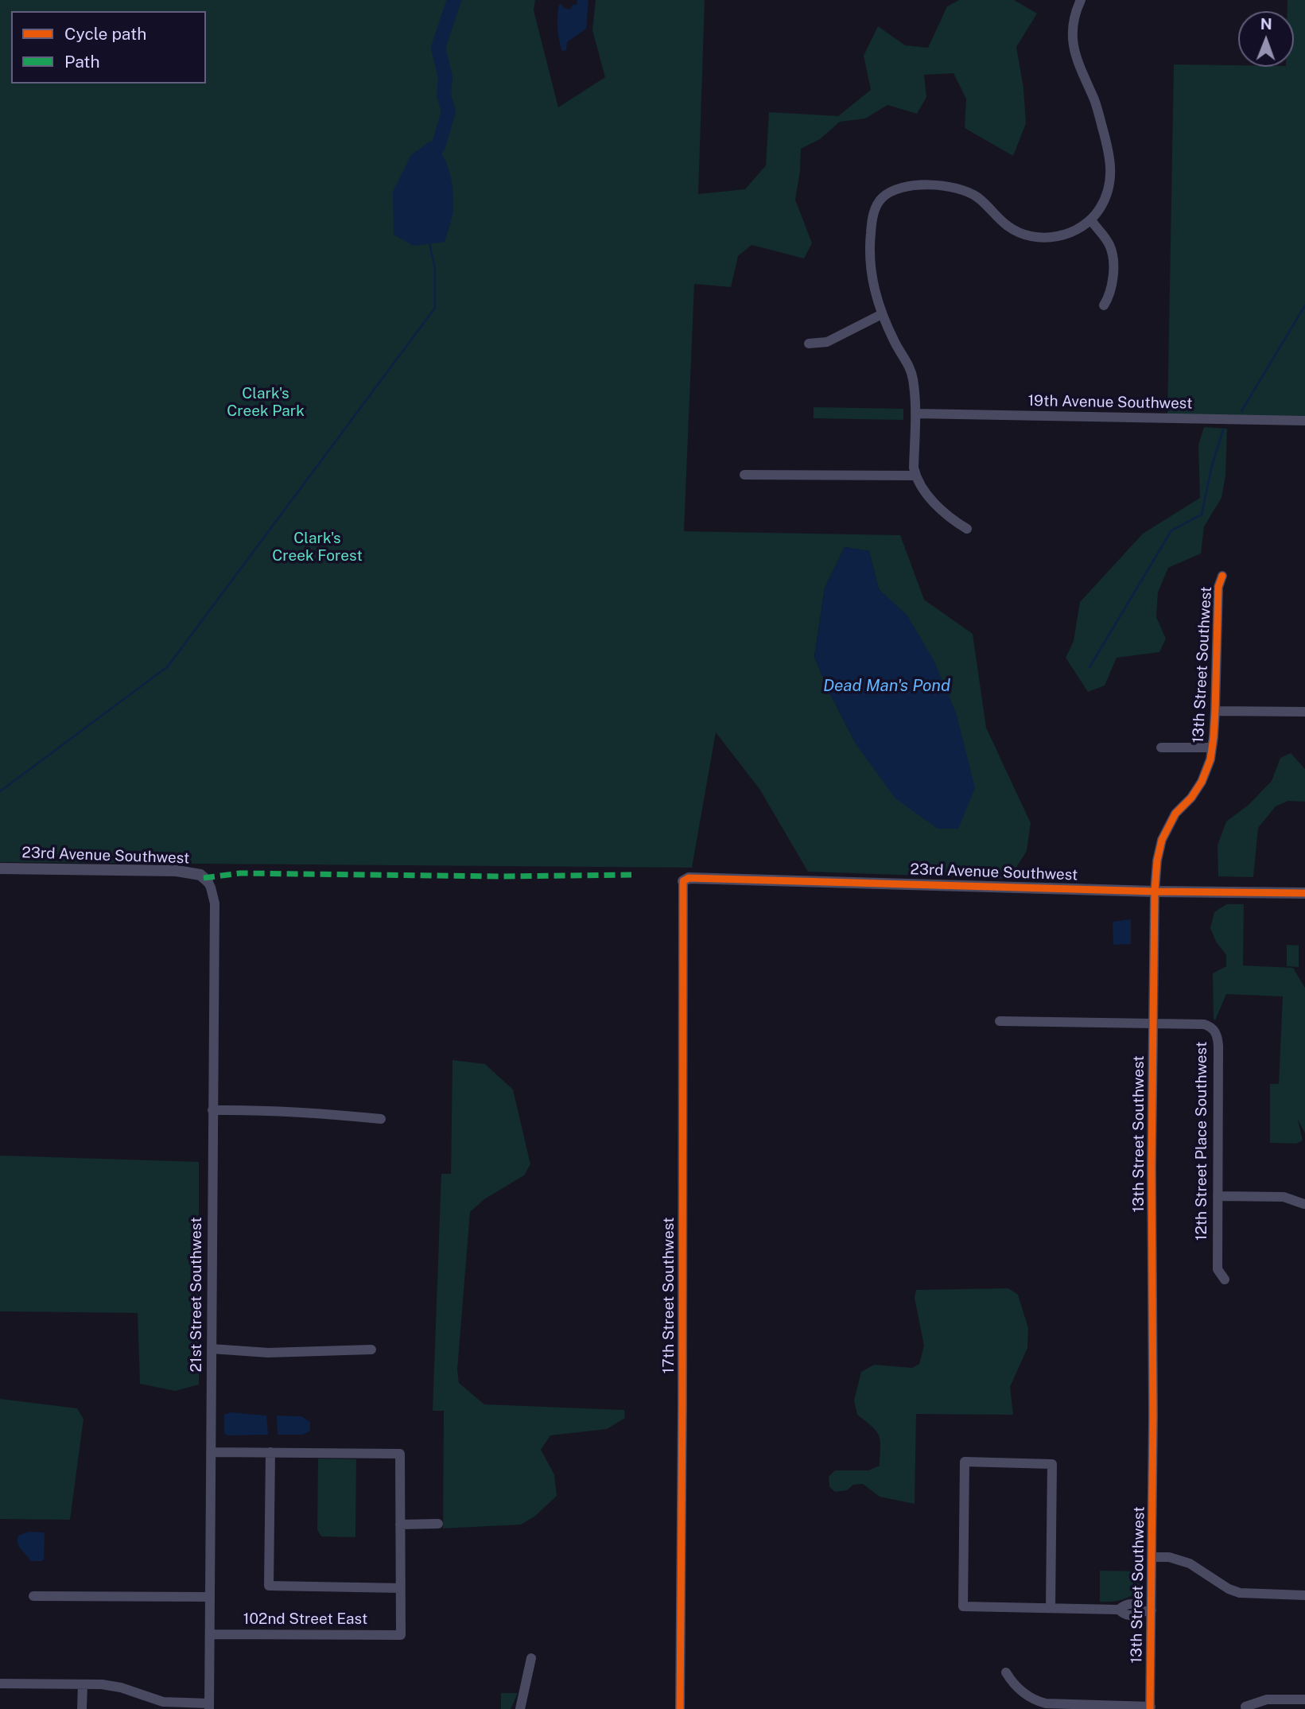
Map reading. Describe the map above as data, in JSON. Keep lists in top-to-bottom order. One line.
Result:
{"streets":{"street":["19th Avenue Southwest","13th Street Southwest","23rd Avenue Southwest","12th Street Place Southwest","21st Street Southwest","17th Street Southwest","102nd Street East"]},"crossings":[["13th Street Southwest","23rd Avenue Southwest"],["13th Street Southwest","12th Street Place Southwest"],["23rd Avenue Southwest","21st Street Southwest"],["23rd Avenue Southwest","17th Street Southwest"],["21st Street Southwest","102nd Street East"]],"water":["Dead Man's Pond"],"parks":["Clark's Creek Park","Clark's Creek Forest"],"legend":["Cycle path","Path"],"north":"top"}
